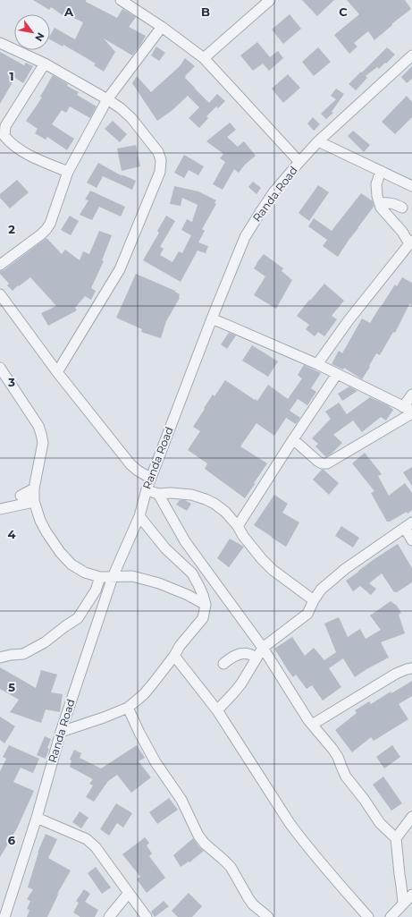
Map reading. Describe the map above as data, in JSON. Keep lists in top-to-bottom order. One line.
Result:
{"streets":{"street":["Randa Road"]},"north":"bottom right","grid":{"columns":["A","B","C"],"rows":["1","2","3","4","5","6"]}}
